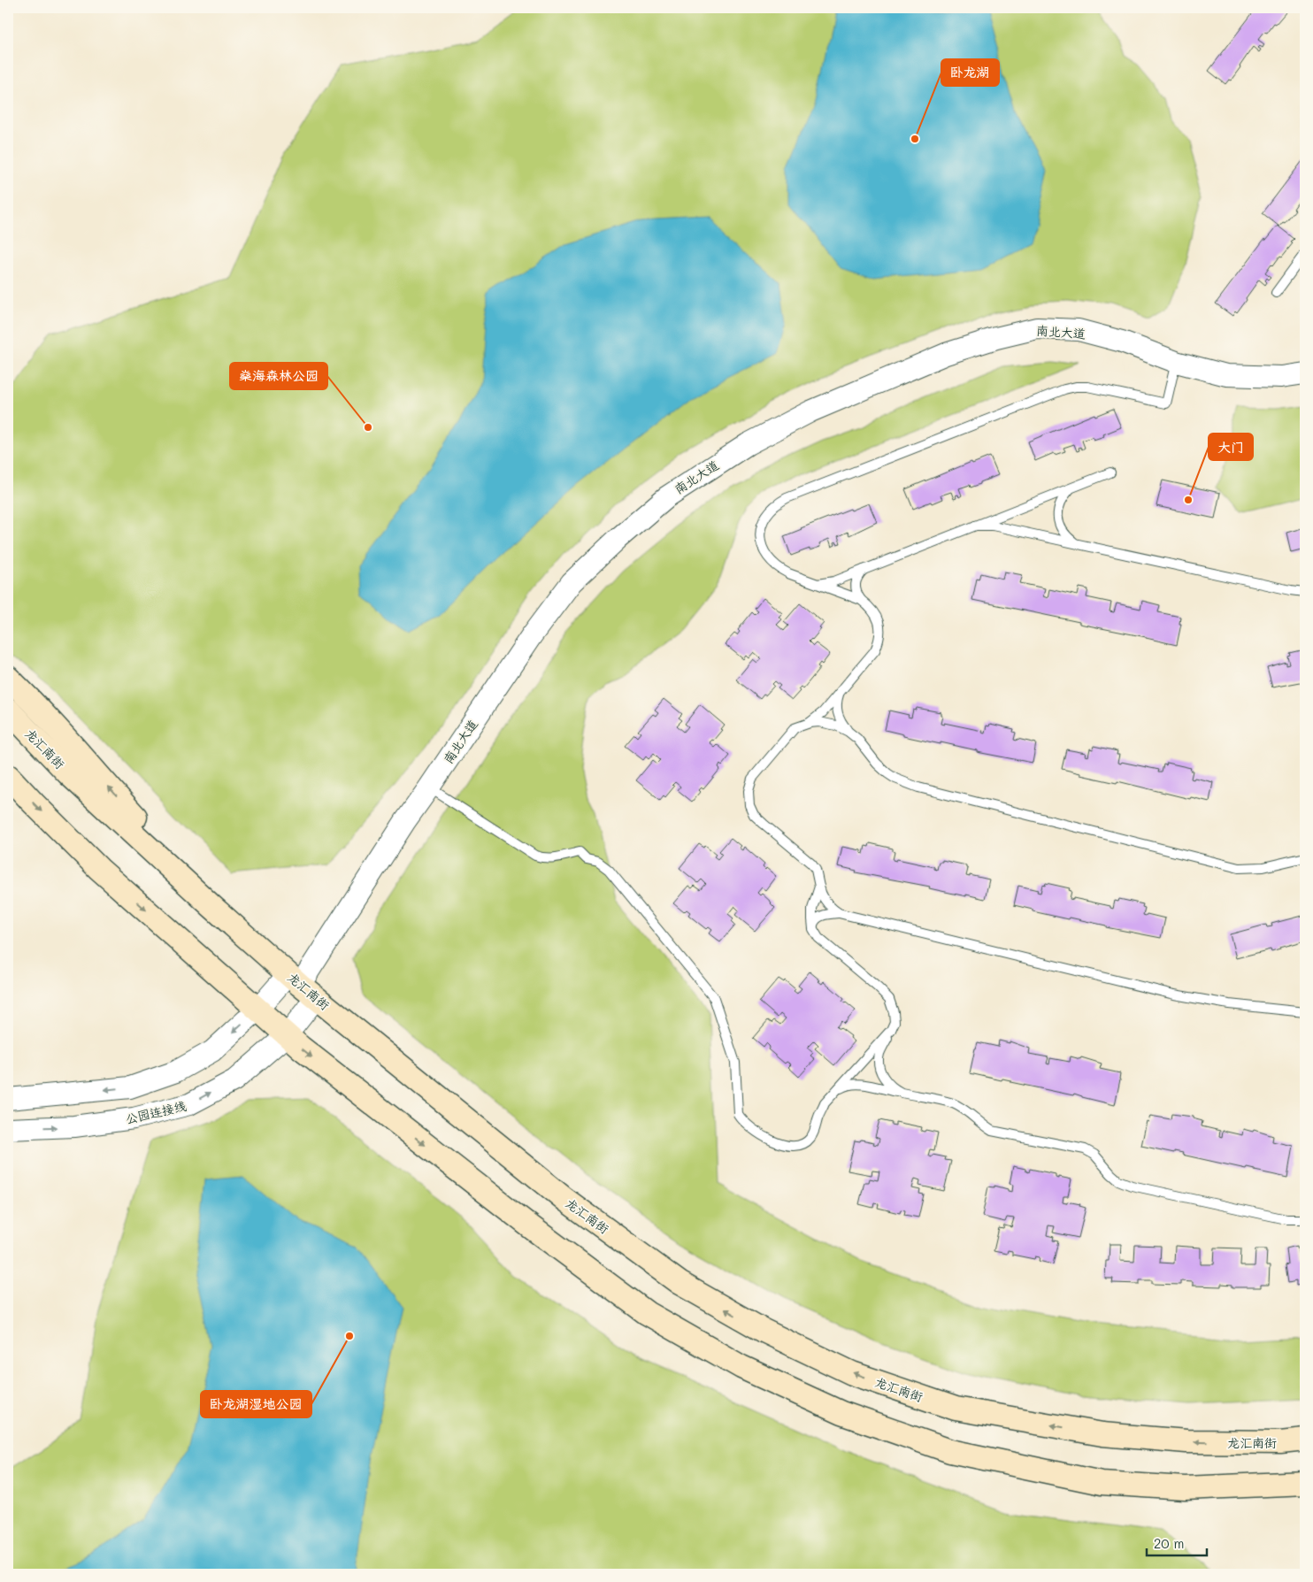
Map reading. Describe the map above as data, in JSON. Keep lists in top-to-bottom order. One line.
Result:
{"streets":{"main road":["龙汇南街"],"street":["南北大道","公园连接线"]},"crossings":[["南北大道","龙汇南街"],["南北大道","公园连接线"],["龙汇南街","公园连接线"]],"places":["卧龙湖","燊海森林公园","大门","卧龙湖湿地公园"],"scale_bar":"20 m"}
